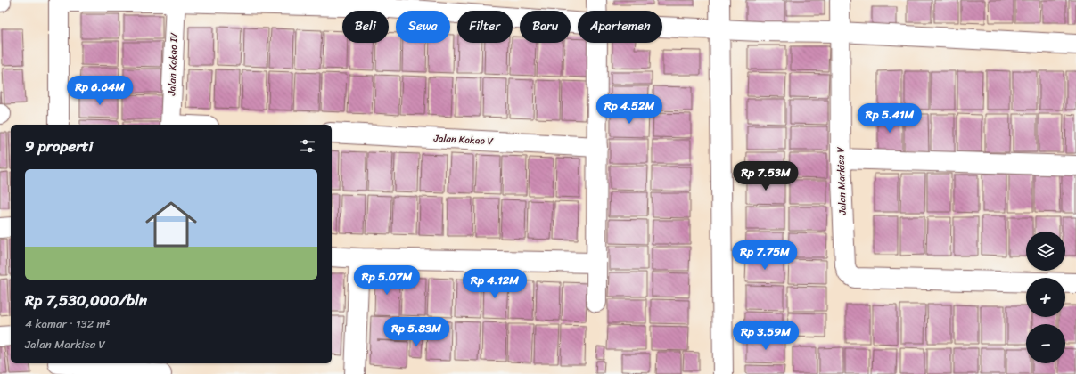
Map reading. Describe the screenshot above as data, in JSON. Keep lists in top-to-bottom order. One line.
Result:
{"streets":{"street":["Jalan Kakao IV","Jalan Kakao V","Jalan Markisa V"]},"page":{"chip":["Beli","Sewa","Filter","Baru","Apartemen"],"price":["Rp 6.64M","Rp 4.52M","Rp 5.41M","Rp 7.53M","Rp 7.75M","Rp 5.07M","Rp 4.12M","Rp 5.83M","Rp 3.59M"],"heading":"9 properti","list":[{"name":"Rp 7,530,000/bln","note":"4 kamar · 132 m² · Jalan Markisa V"}],"map_buttons":["+","−"]}}
